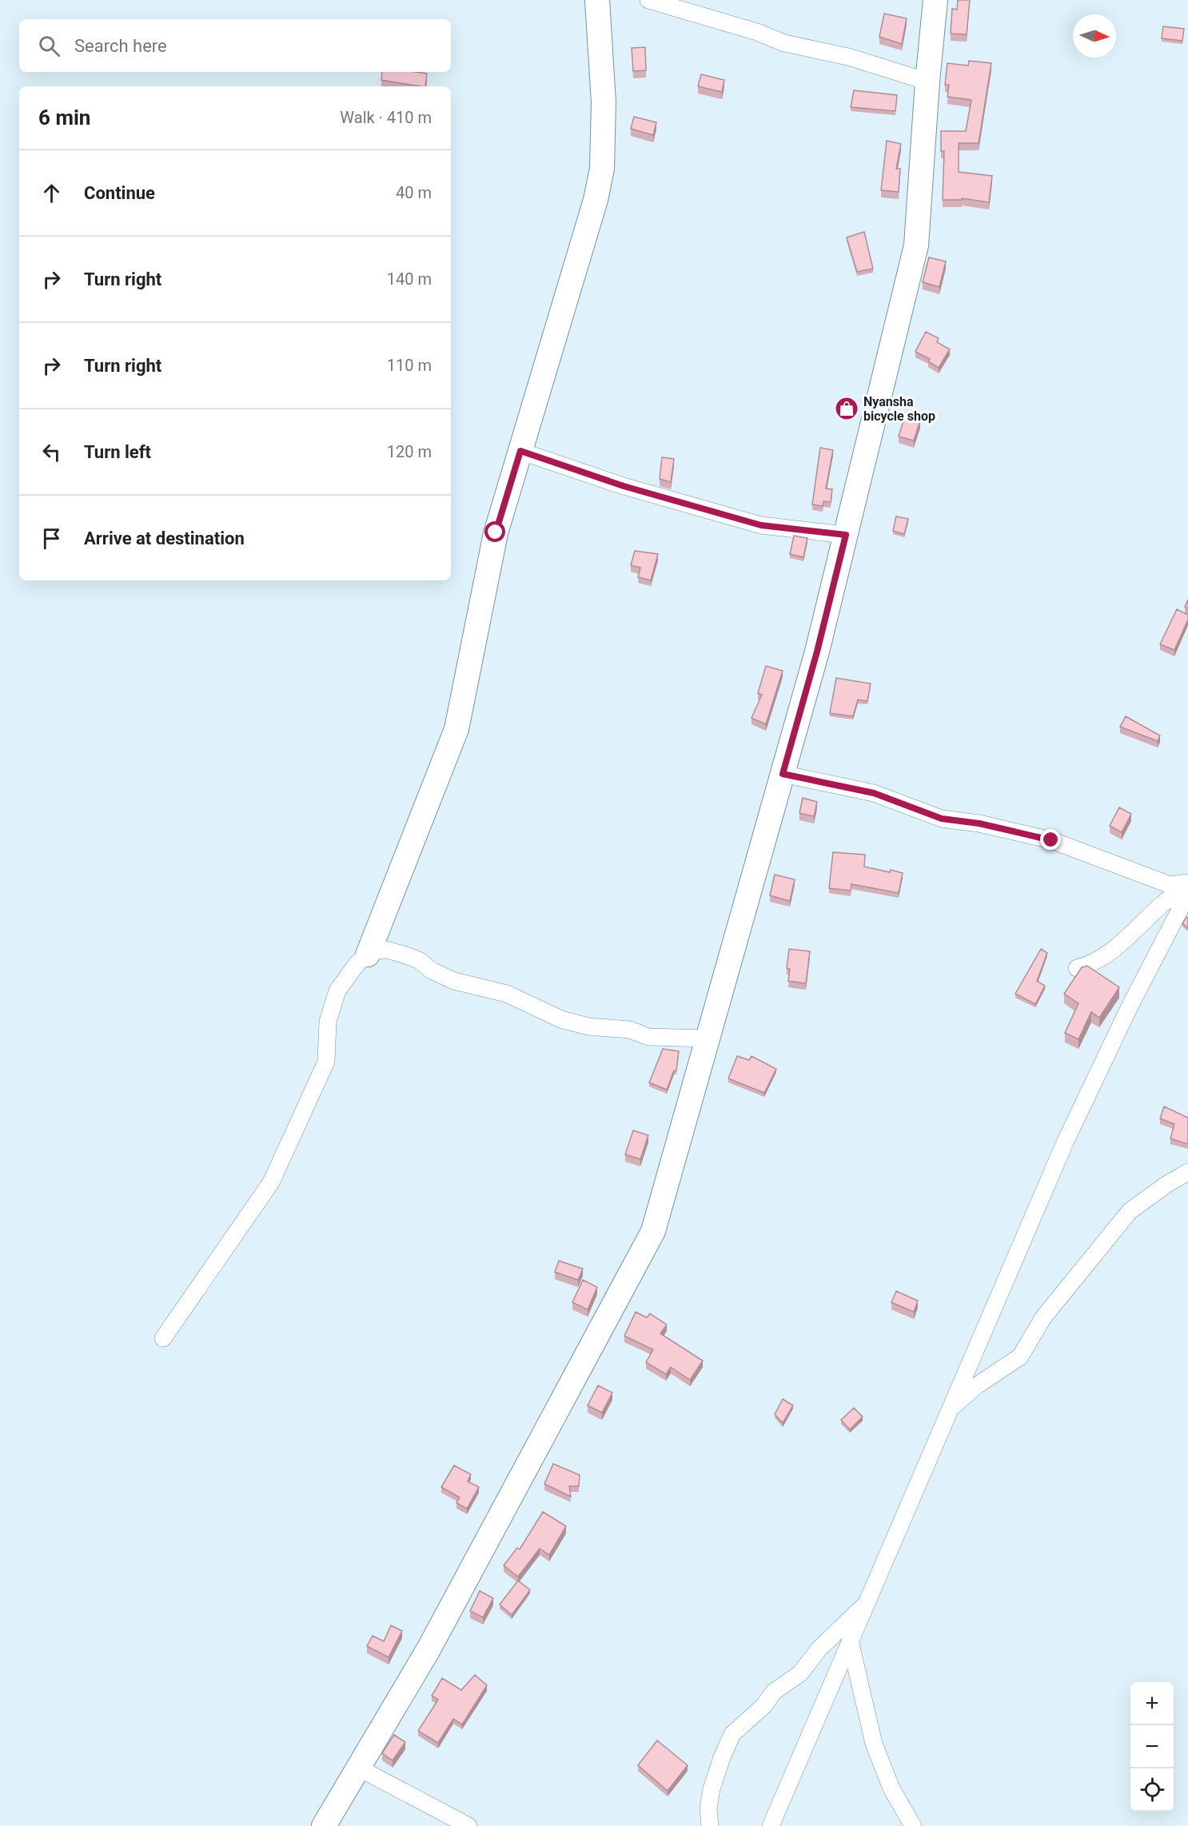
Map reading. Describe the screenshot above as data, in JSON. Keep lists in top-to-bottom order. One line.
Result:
{"places":{"shop":["Nyansha bicycle shop"]},"north":"right","page":{"search":"Search here","heading":["6 min","Walk · 410 m"],"list":[["Continue","40 m"],["Turn right","140 m"],["Turn right","110 m"],["Turn left","120 m"],"Arrive at destination"],"map_buttons":["+","−"]}}
